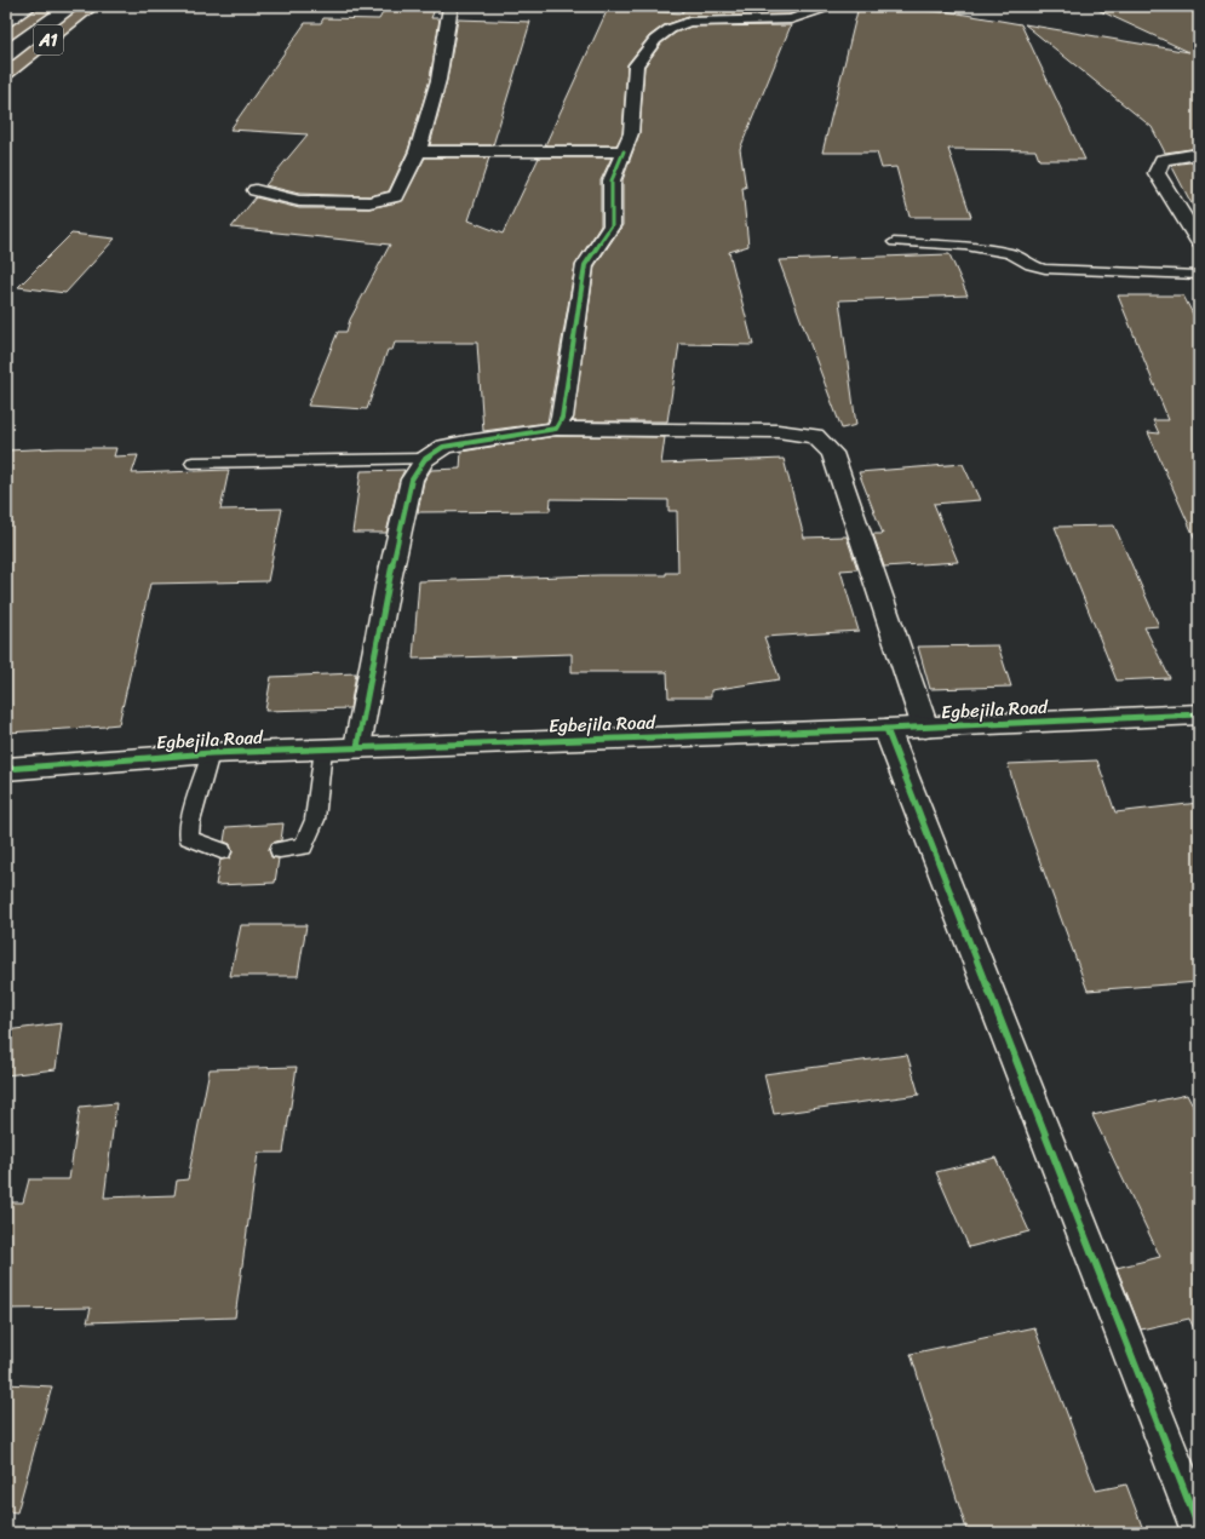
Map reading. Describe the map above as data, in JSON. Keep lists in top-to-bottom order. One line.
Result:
{"streets":{"highway":["A1"],"street":["Egbejila Road"]}}
